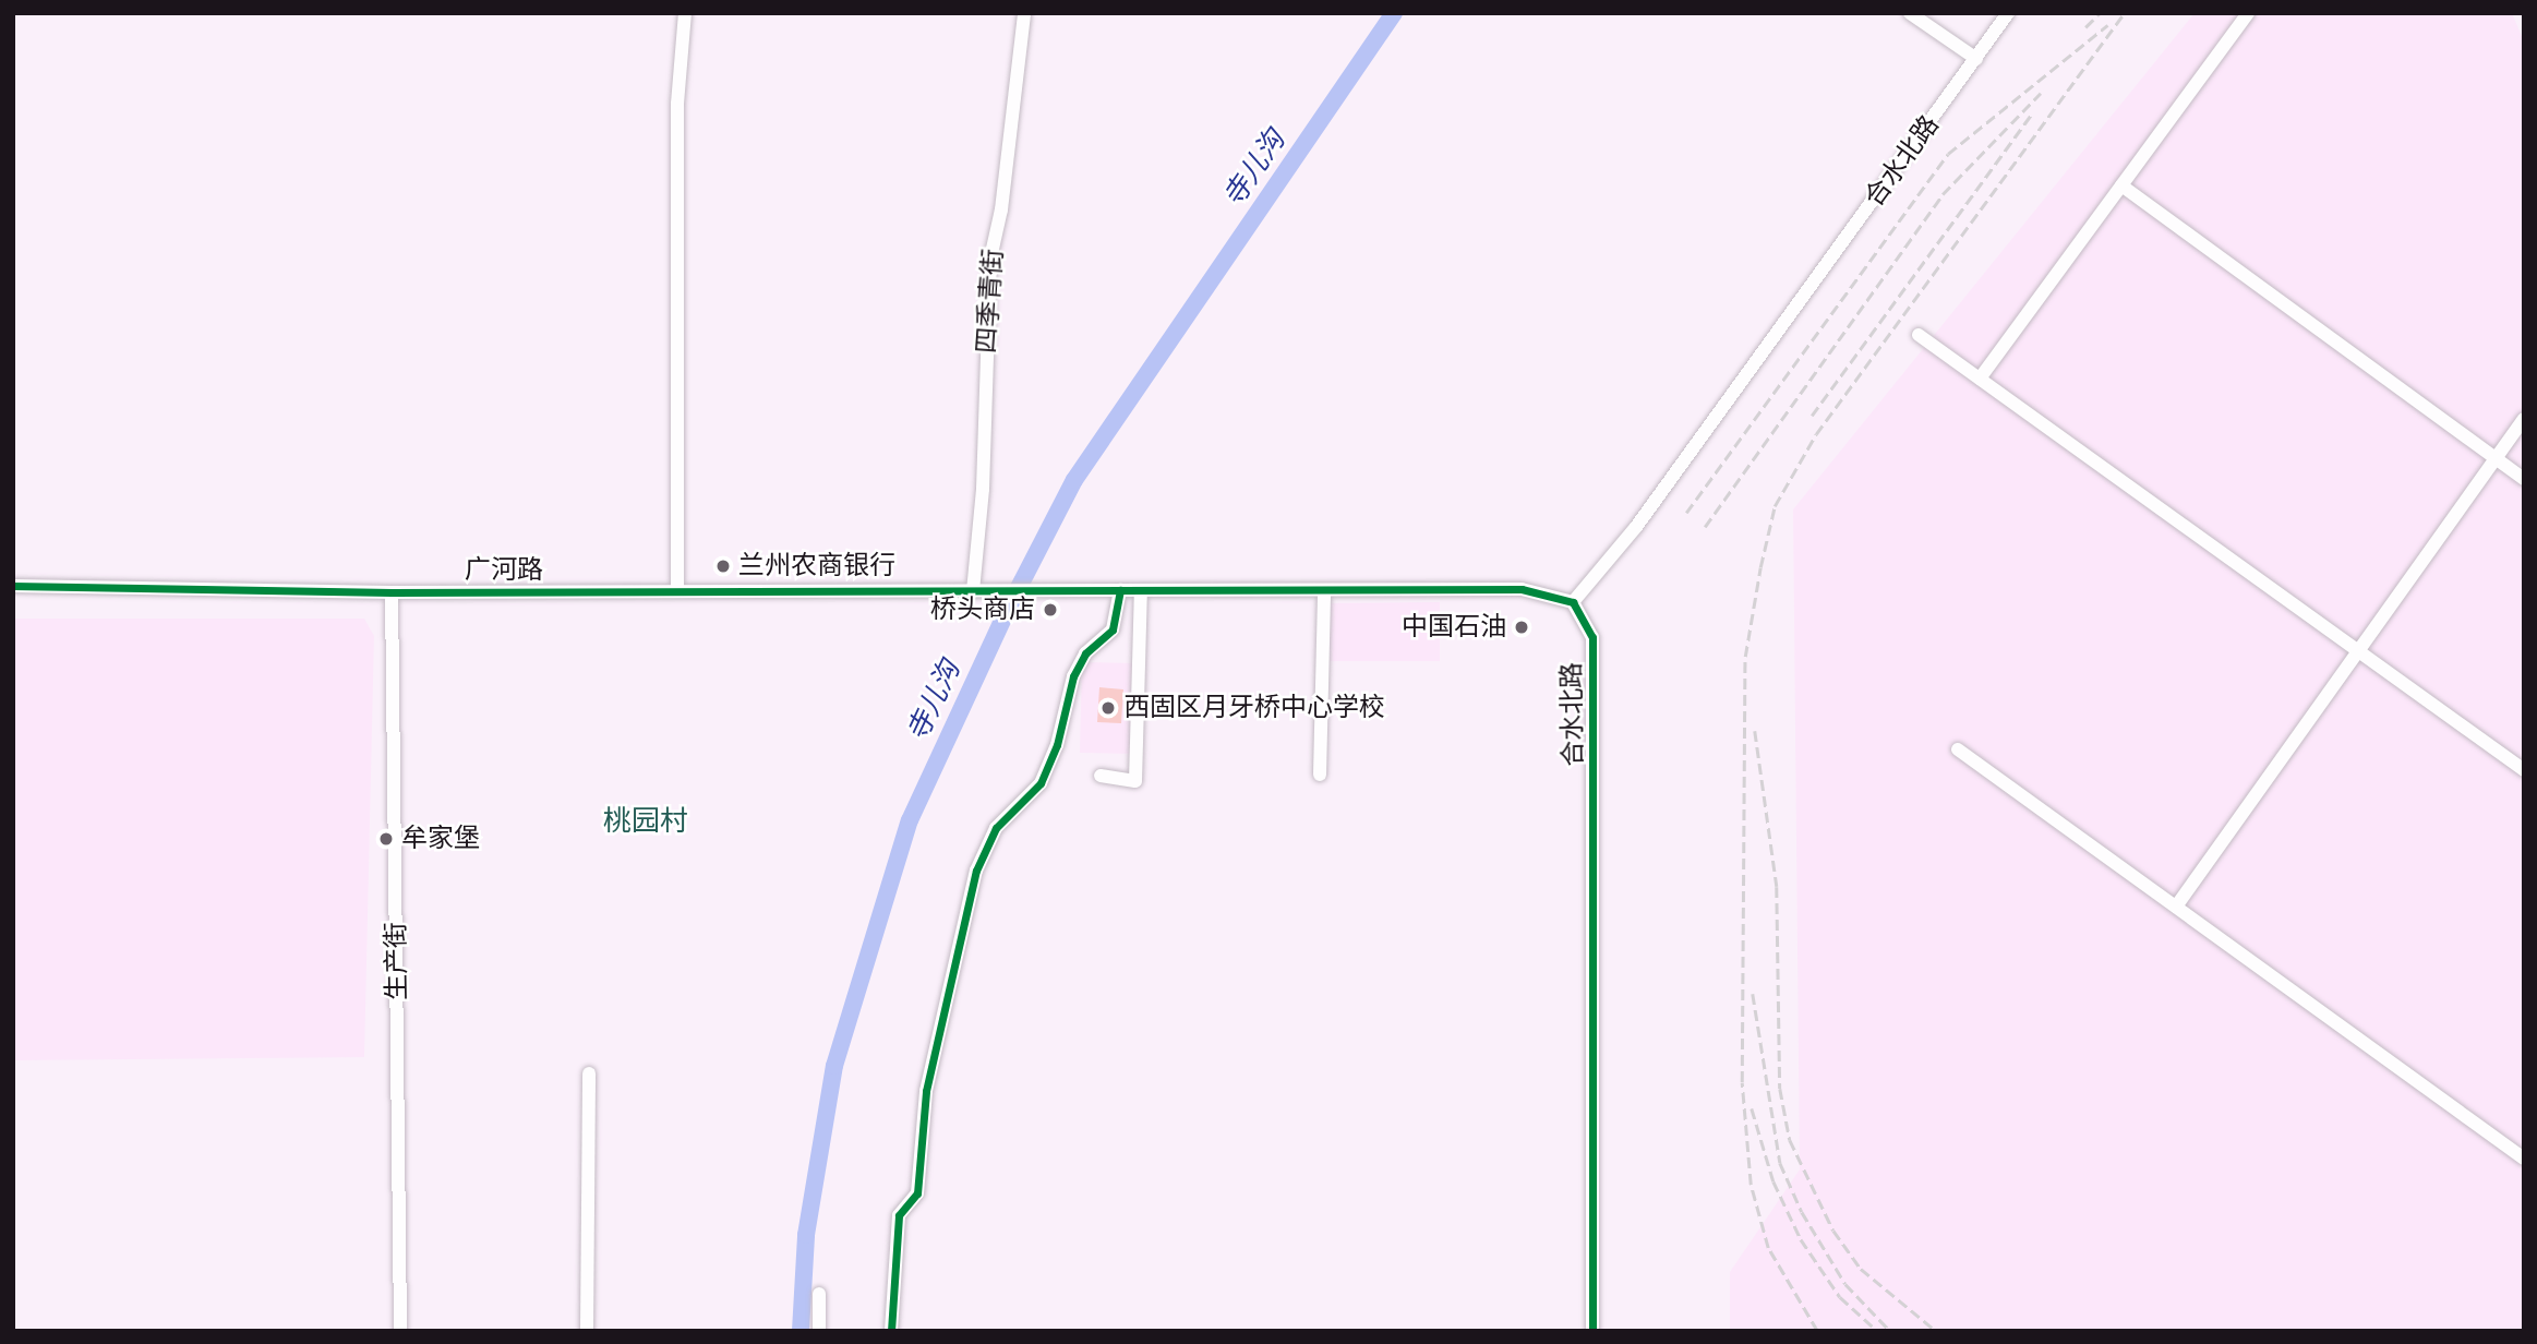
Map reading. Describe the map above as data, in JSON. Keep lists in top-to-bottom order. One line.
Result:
{"streets":{"street":["合水北路","四季青街","广河路","生产街"]},"crossings":[["四季青街","广河路"],["广河路","生产街"]],"districts":["桃园村"],"water":["寺儿沟"],"places":["兰州农商银行","桥头商店","中国石油","西固区月牙桥中心学校","牟家堡"]}
